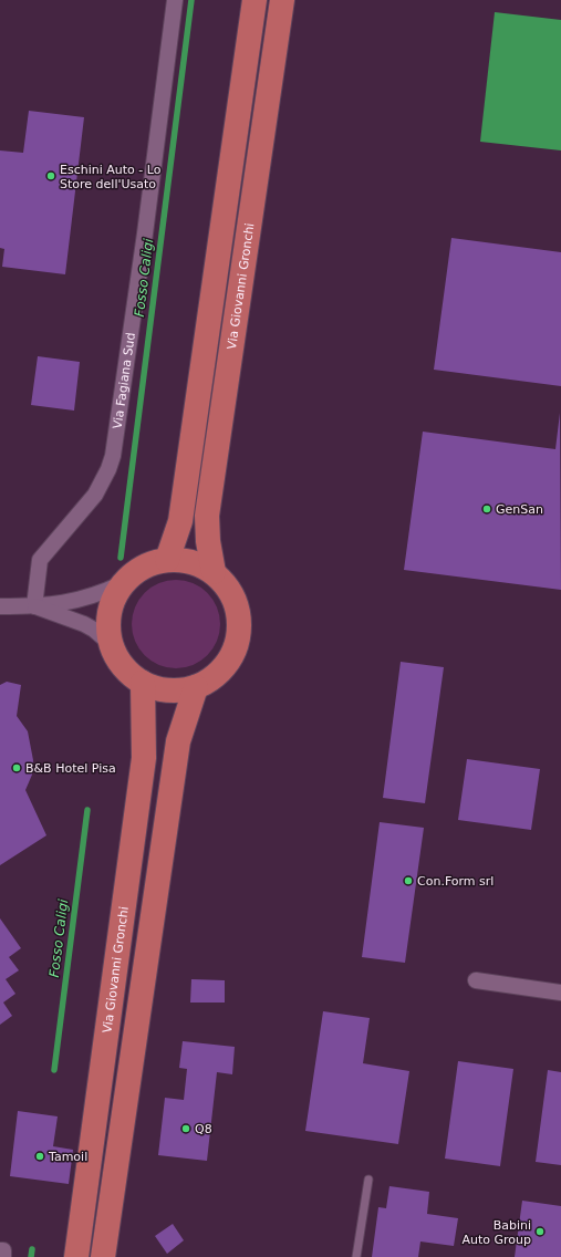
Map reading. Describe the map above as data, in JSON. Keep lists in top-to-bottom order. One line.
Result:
{"streets":{"main road":["Via Giovanni Gronchi"],"street":["Via Fagiana Sud"]},"water":["Fosso Caligi"],"places":["Eschini Auto - Lo Store dell'Usato","GenSan","B&B Hotel Pisa","Con.Form srl","Q8","Tamoil","Babini Auto Group"]}
